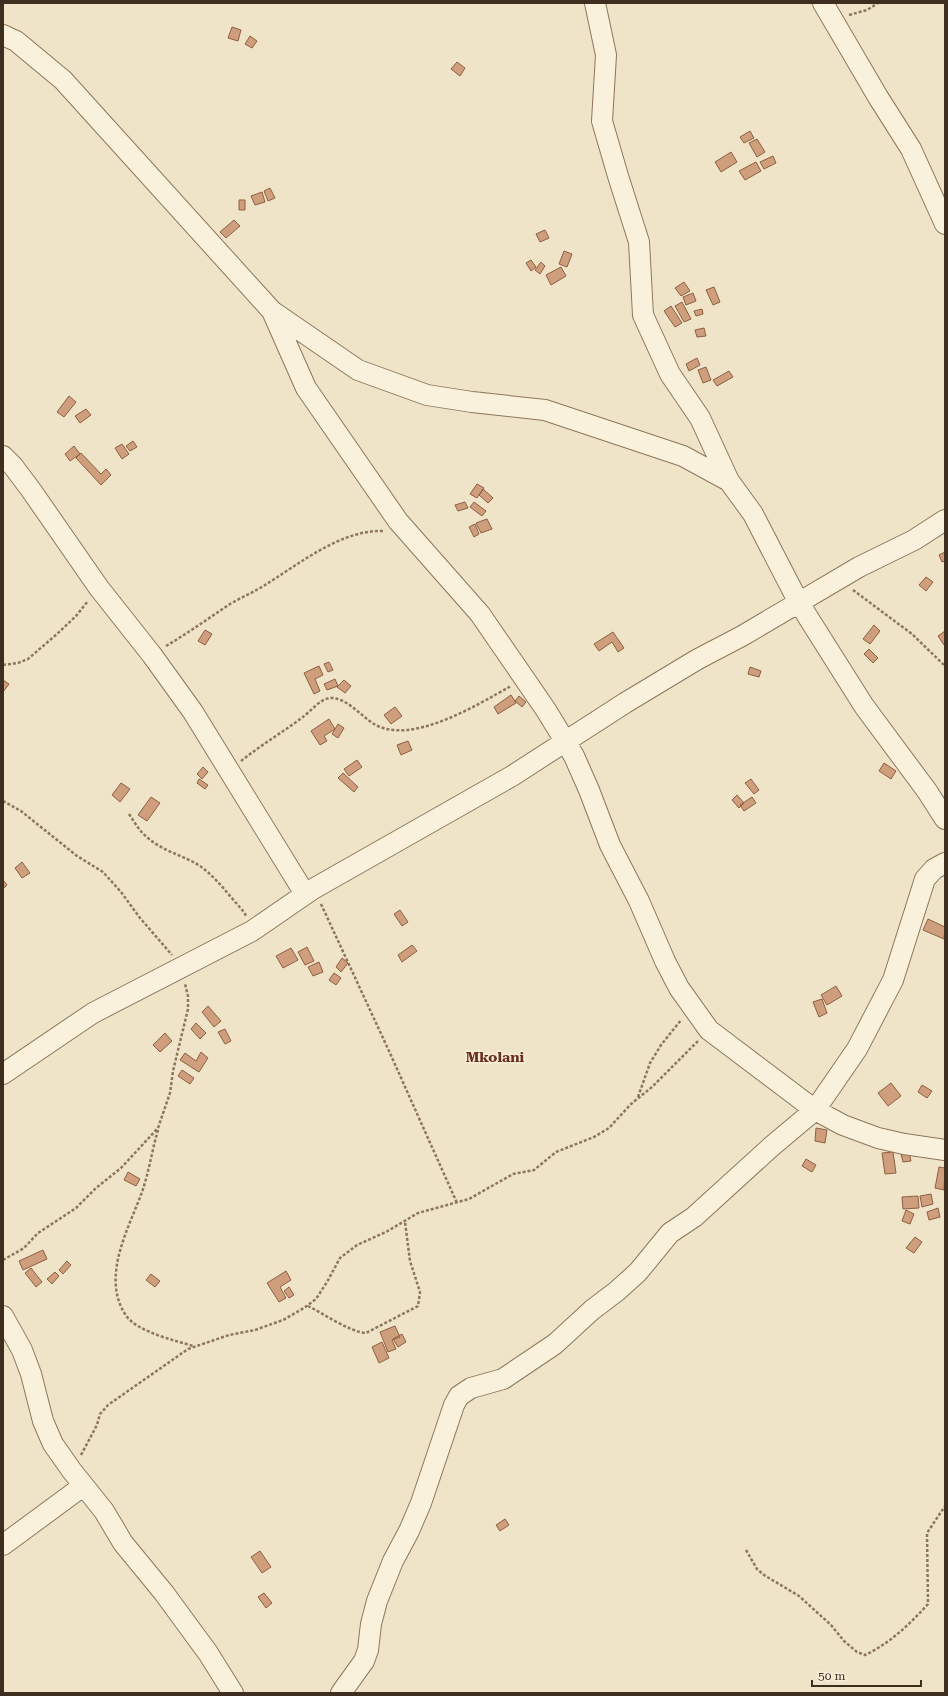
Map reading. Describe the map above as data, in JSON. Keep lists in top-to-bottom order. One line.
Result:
{"districts":["Mkolani"],"scale_bar":"50 m"}
